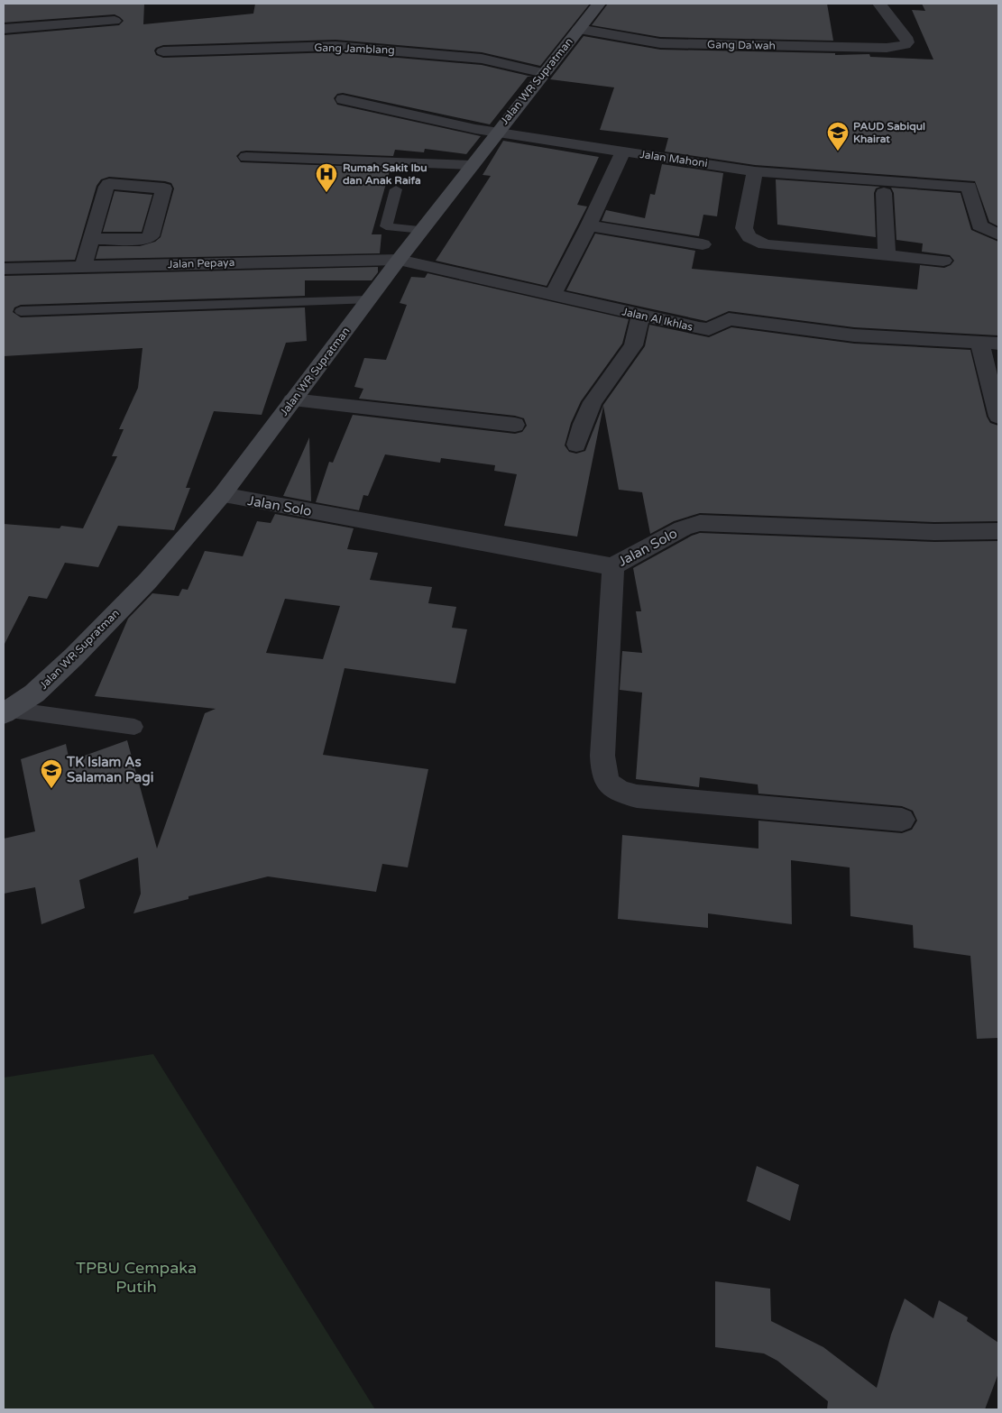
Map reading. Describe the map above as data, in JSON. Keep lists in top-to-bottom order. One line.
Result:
{"streets":{"main road":["Jalan WR Supratman"],"street":["Gang Da'wah","Gang Jamblang","Jalan Mahoni","Jalan Pepaya","Jalan Al Ikhlas","Jalan Solo"]},"crossings":[["Gang Da'wah","Jalan WR Supratman"],["Gang Jamblang","Jalan WR Supratman"],["Jalan WR Supratman","Jalan Mahoni"],["Jalan WR Supratman","Jalan Pepaya"],["Jalan WR Supratman","Jalan Al Ikhlas"],["Jalan WR Supratman","Jalan Solo"],["Jalan Pepaya","Jalan Al Ikhlas"]],"parks":["TPBU Cempaka Putih"],"places":{"school or university":["PAUD Sabiqul Khairat","TK Islam As Salaman Pagi"],"hospital":["Rumah Sakit Ibu dan Anak Raifa"]}}
